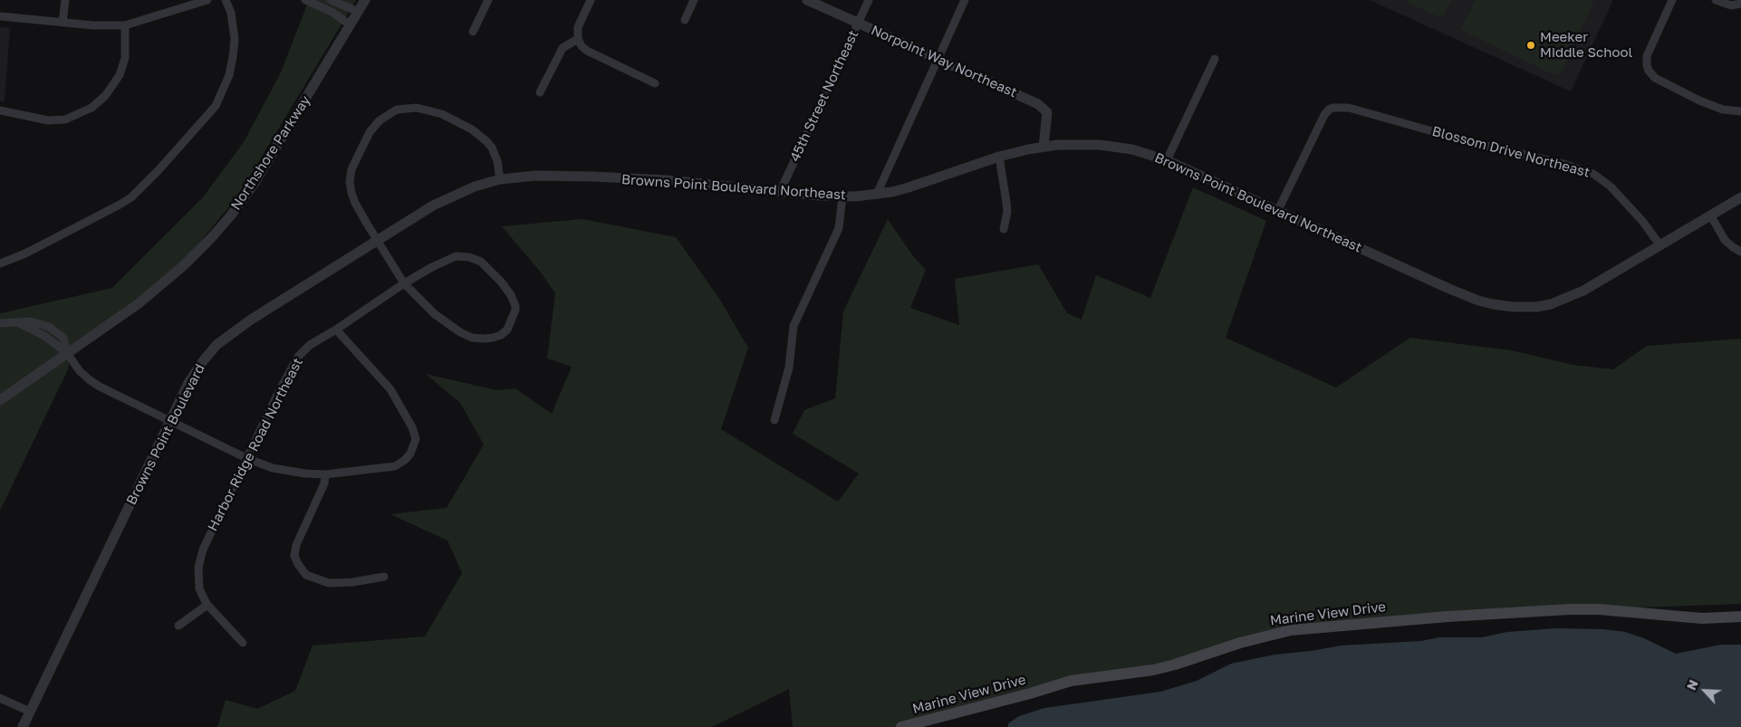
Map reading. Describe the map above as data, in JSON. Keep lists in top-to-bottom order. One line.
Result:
{"streets":{"main road":["Marine View Drive"],"street":["Norpoint Way Northeast","45th Street Northeast","Blossom Drive Northeast","Northshore Parkway","Browns Point Boulevard Northeast","Browns Point Boulevard","Harbor Ridge Road Northeast"]},"crossings":[["Norpoint Way Northeast","45th Street Northeast"],["Norpoint Way Northeast","Browns Point Boulevard Northeast"],["45th Street Northeast","Browns Point Boulevard Northeast"],["Blossom Drive Northeast","Browns Point Boulevard Northeast"],["Browns Point Boulevard Northeast","Browns Point Boulevard"]],"places":["Meeker Middle School"],"north":"top left"}
